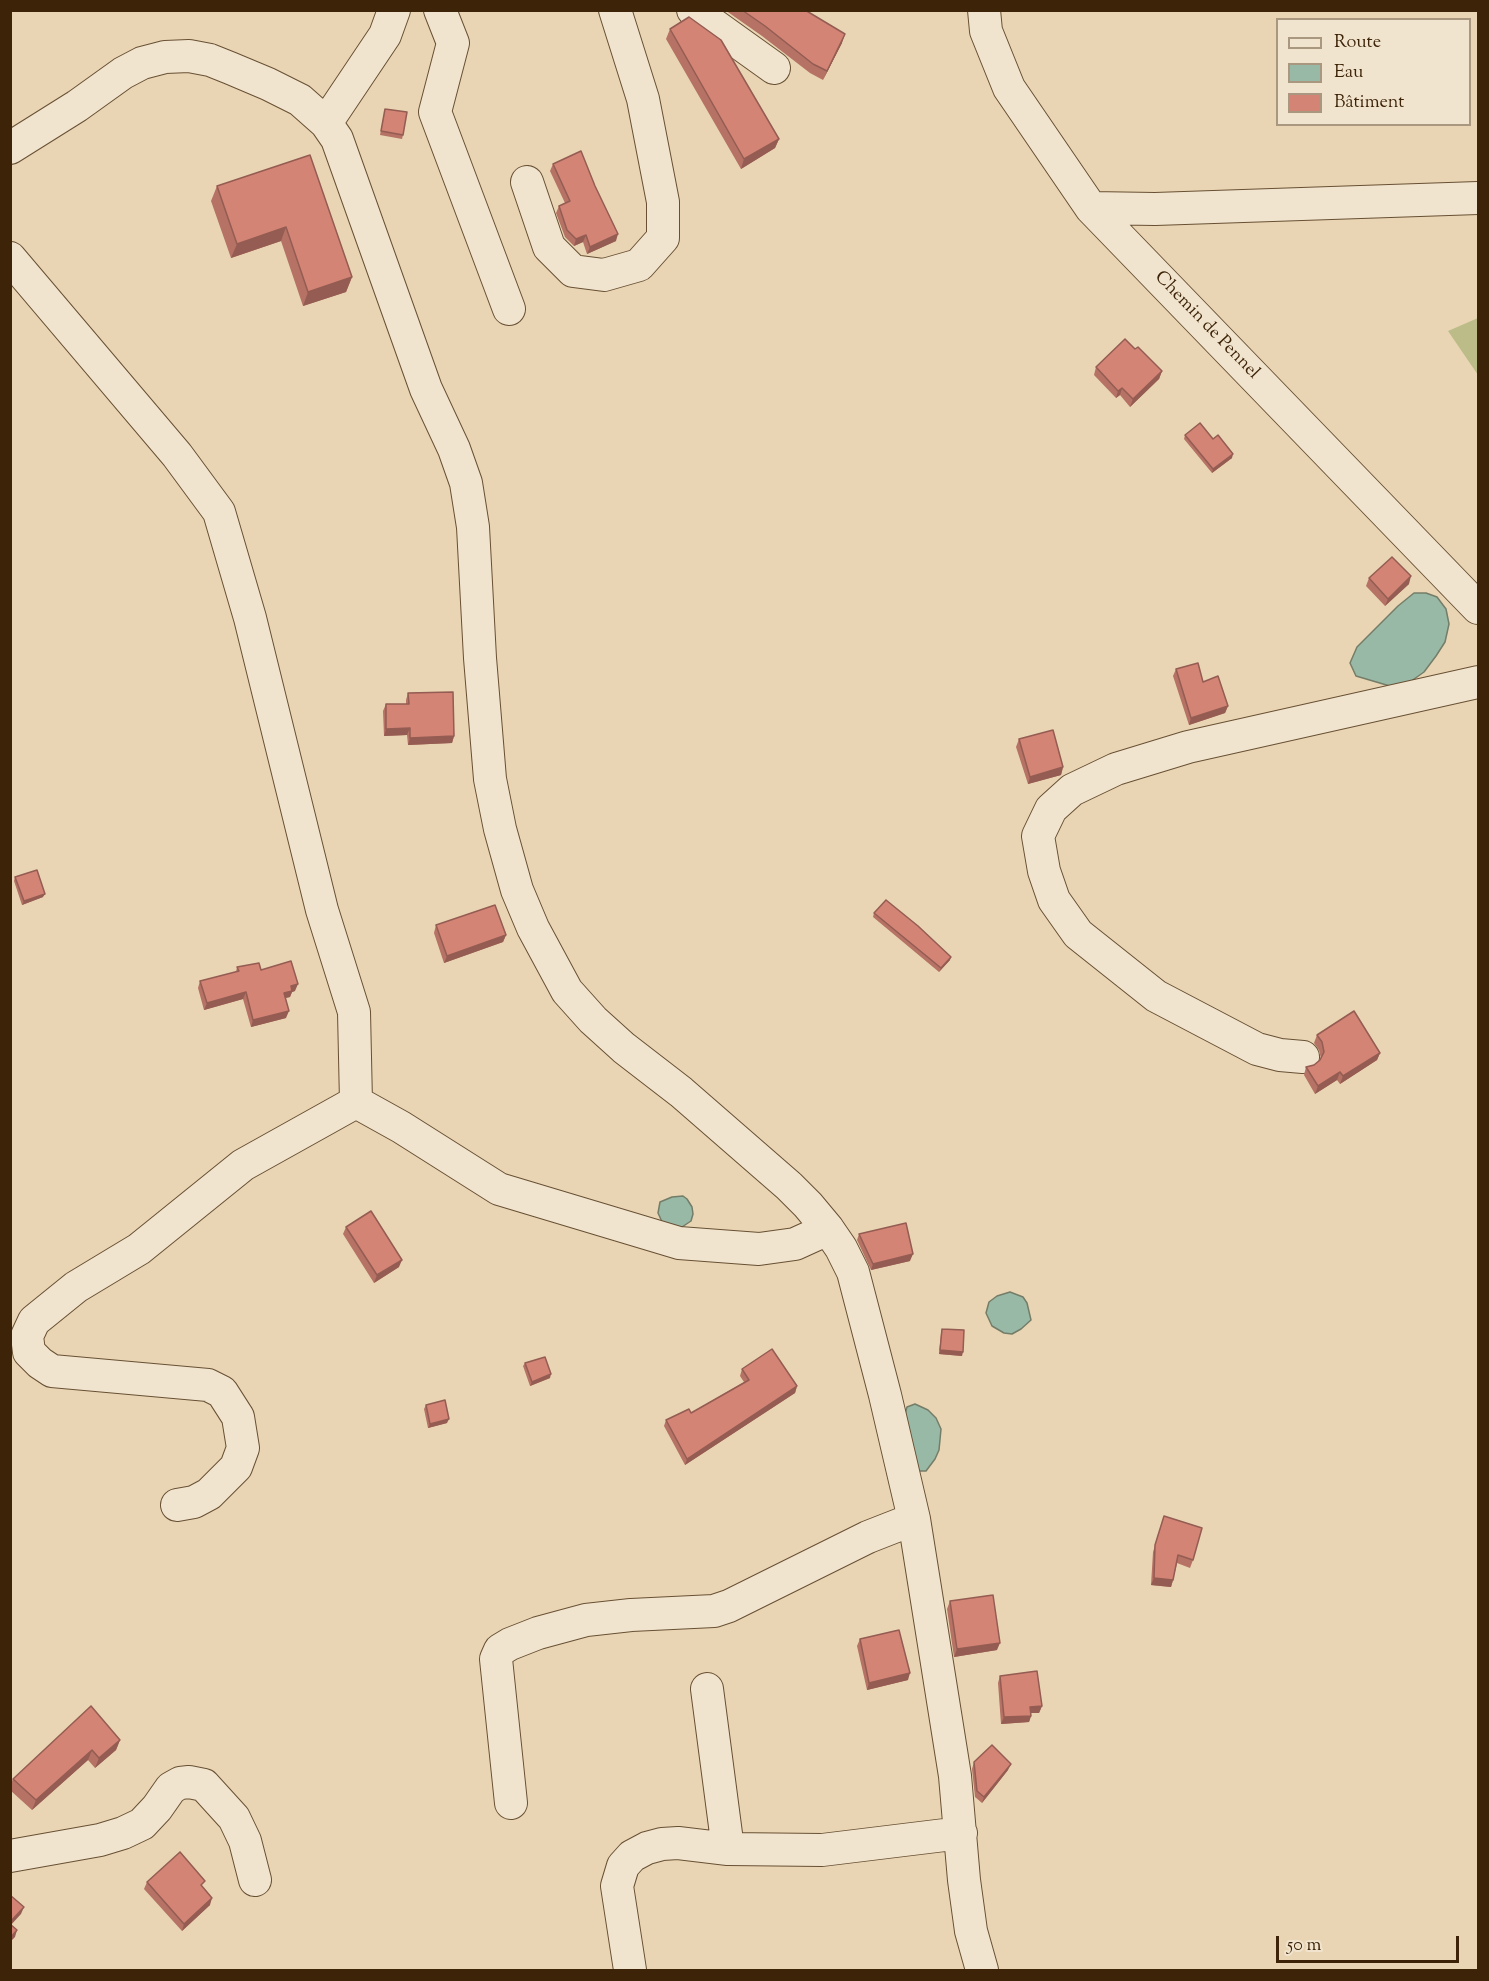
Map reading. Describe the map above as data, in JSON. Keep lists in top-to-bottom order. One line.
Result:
{"streets":{"street":["Chemin de Pennel"]},"legend":["Route","Eau","Bâtiment"],"scale_bar":"50 m"}
